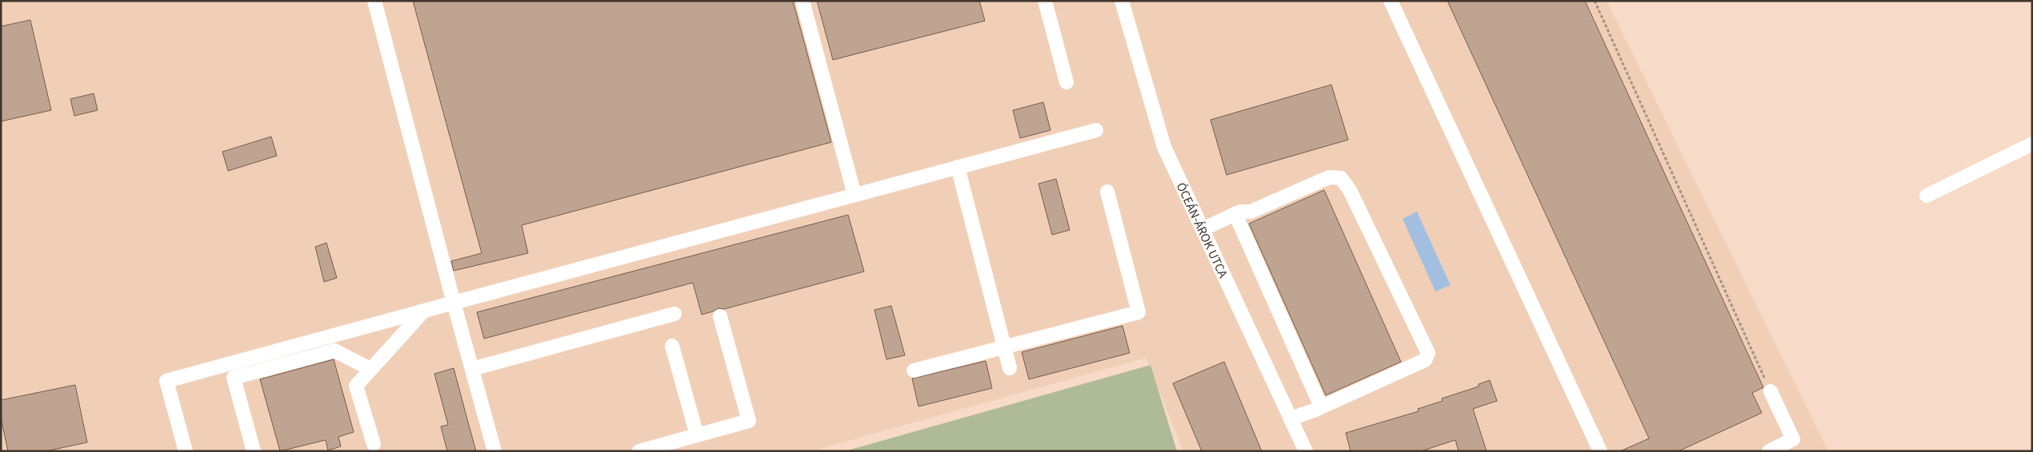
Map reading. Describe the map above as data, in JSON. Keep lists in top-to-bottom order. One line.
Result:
{"streets":{"lane":["ÓCEÁN-ÁROK UTCA"]}}
